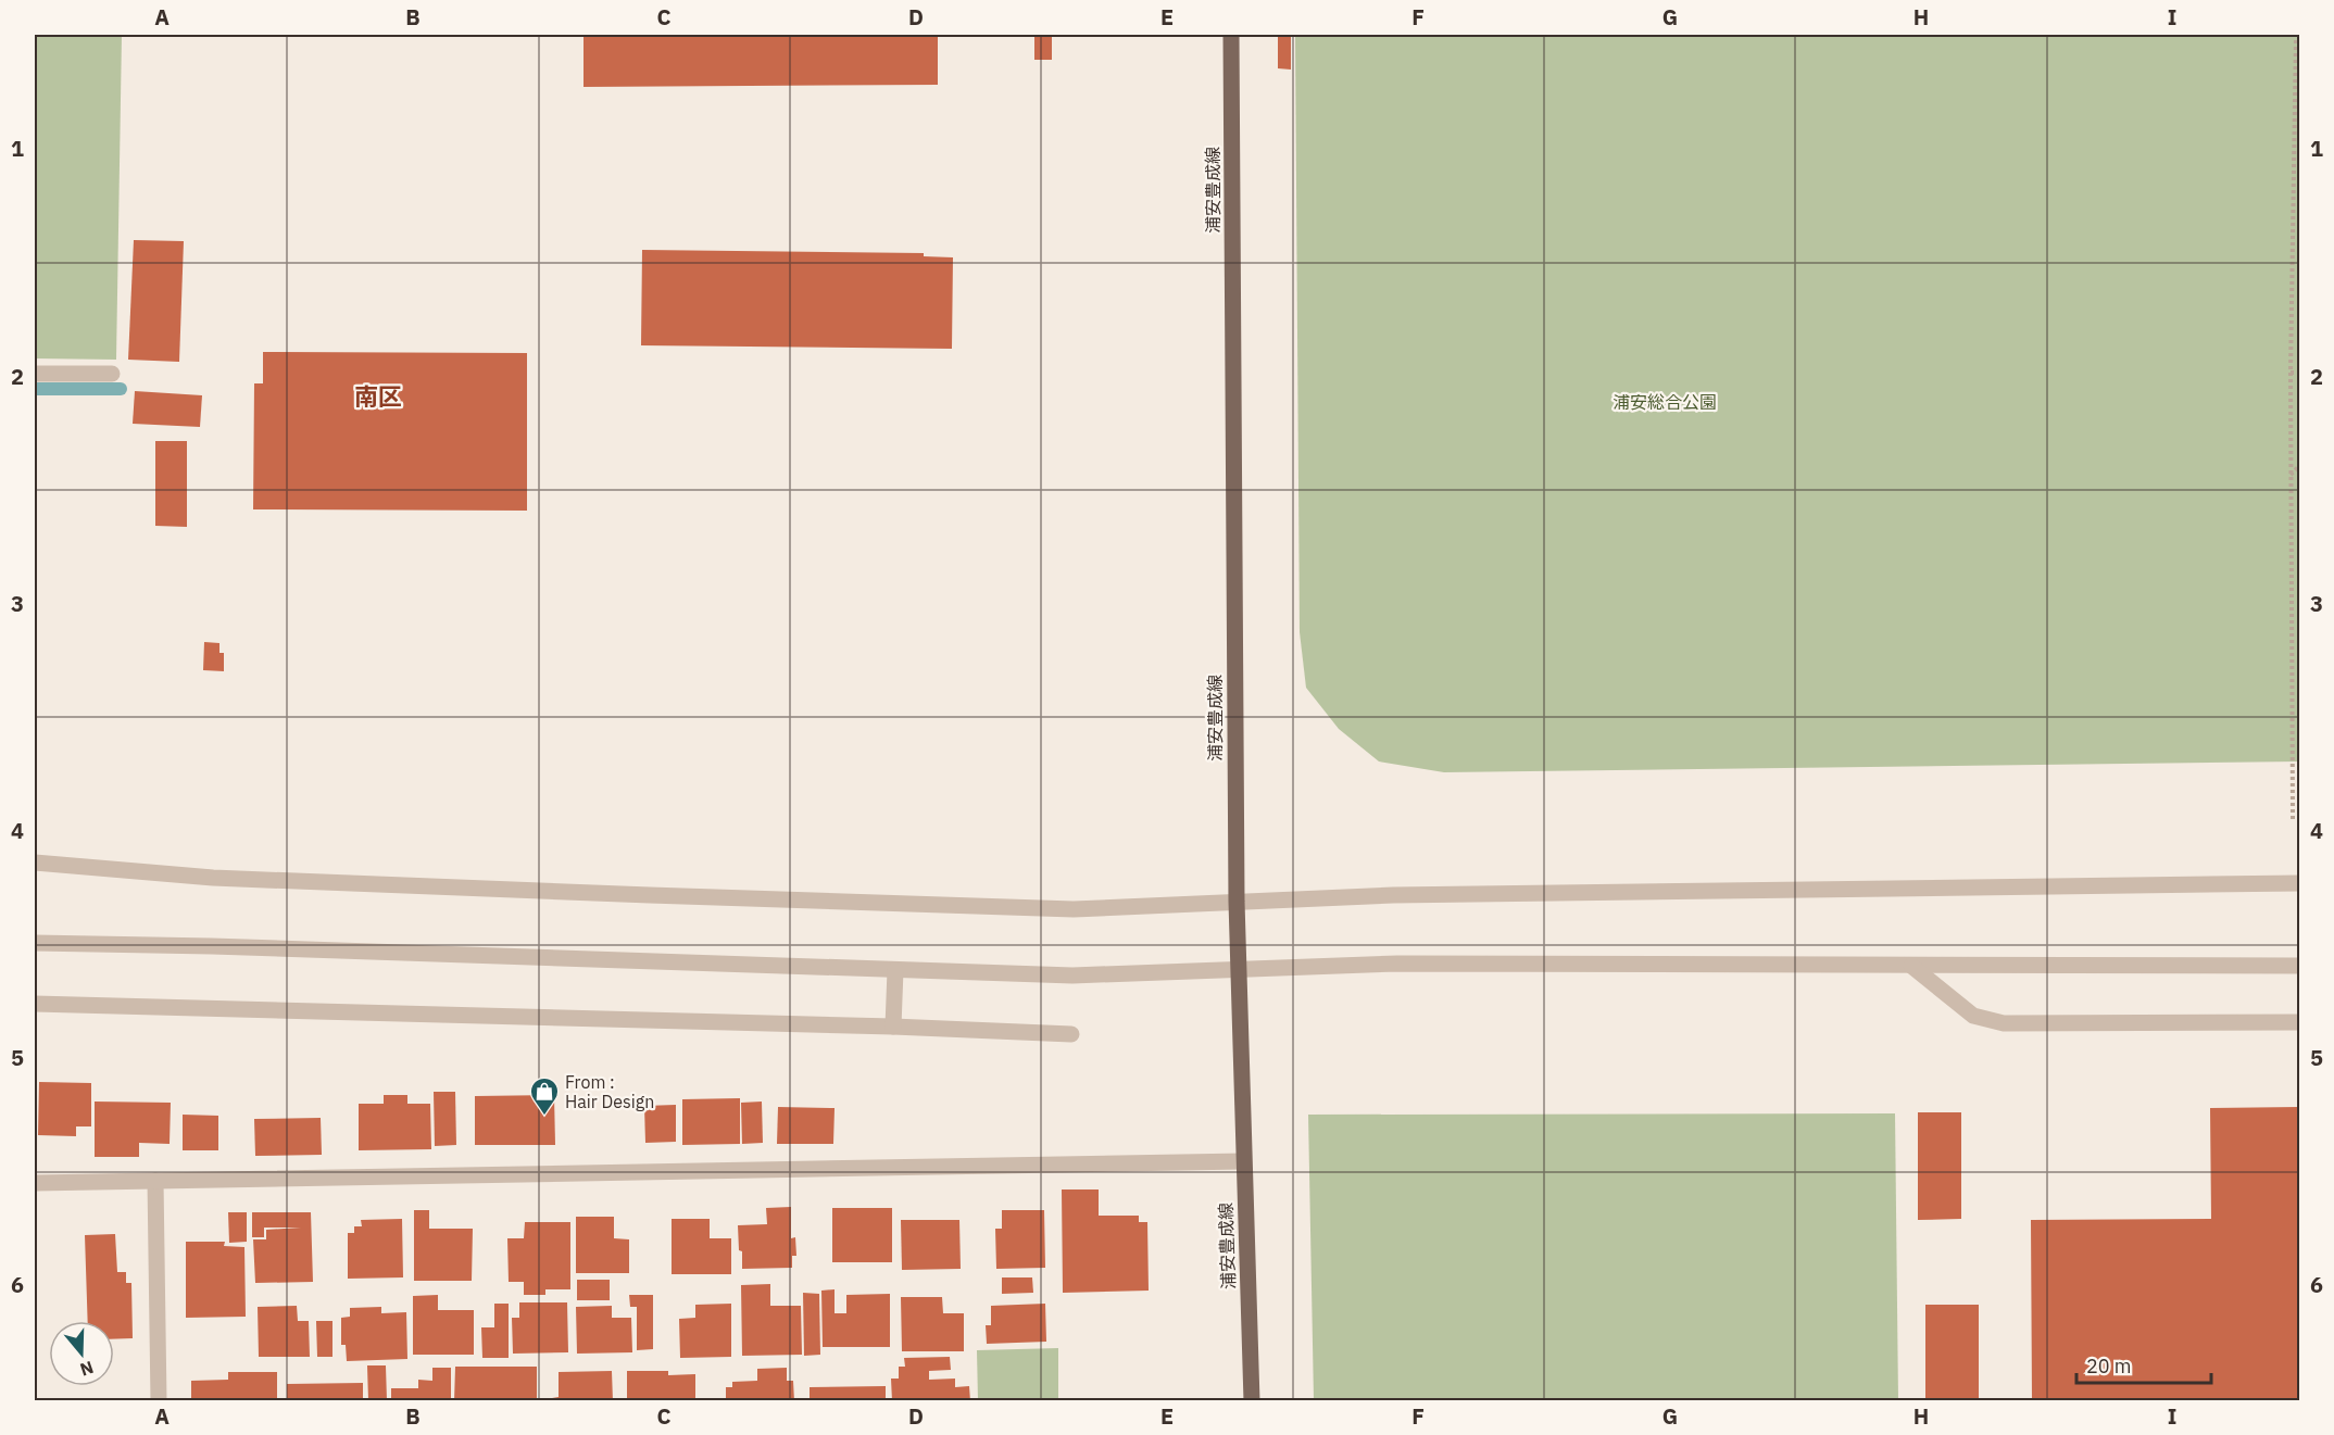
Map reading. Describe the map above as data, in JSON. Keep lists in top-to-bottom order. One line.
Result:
{"streets":{"main road":["浦安豊成線"]},"districts":["南区"],"parks":["浦安総合公園"],"places":{"shop":["From : Hair Design"]},"scale_bar":"20 m","north":"bottom","grid":{"columns":["A","B","C","D","E","F","G","H","I"],"rows":["1","2","3","4","5","6"]}}
